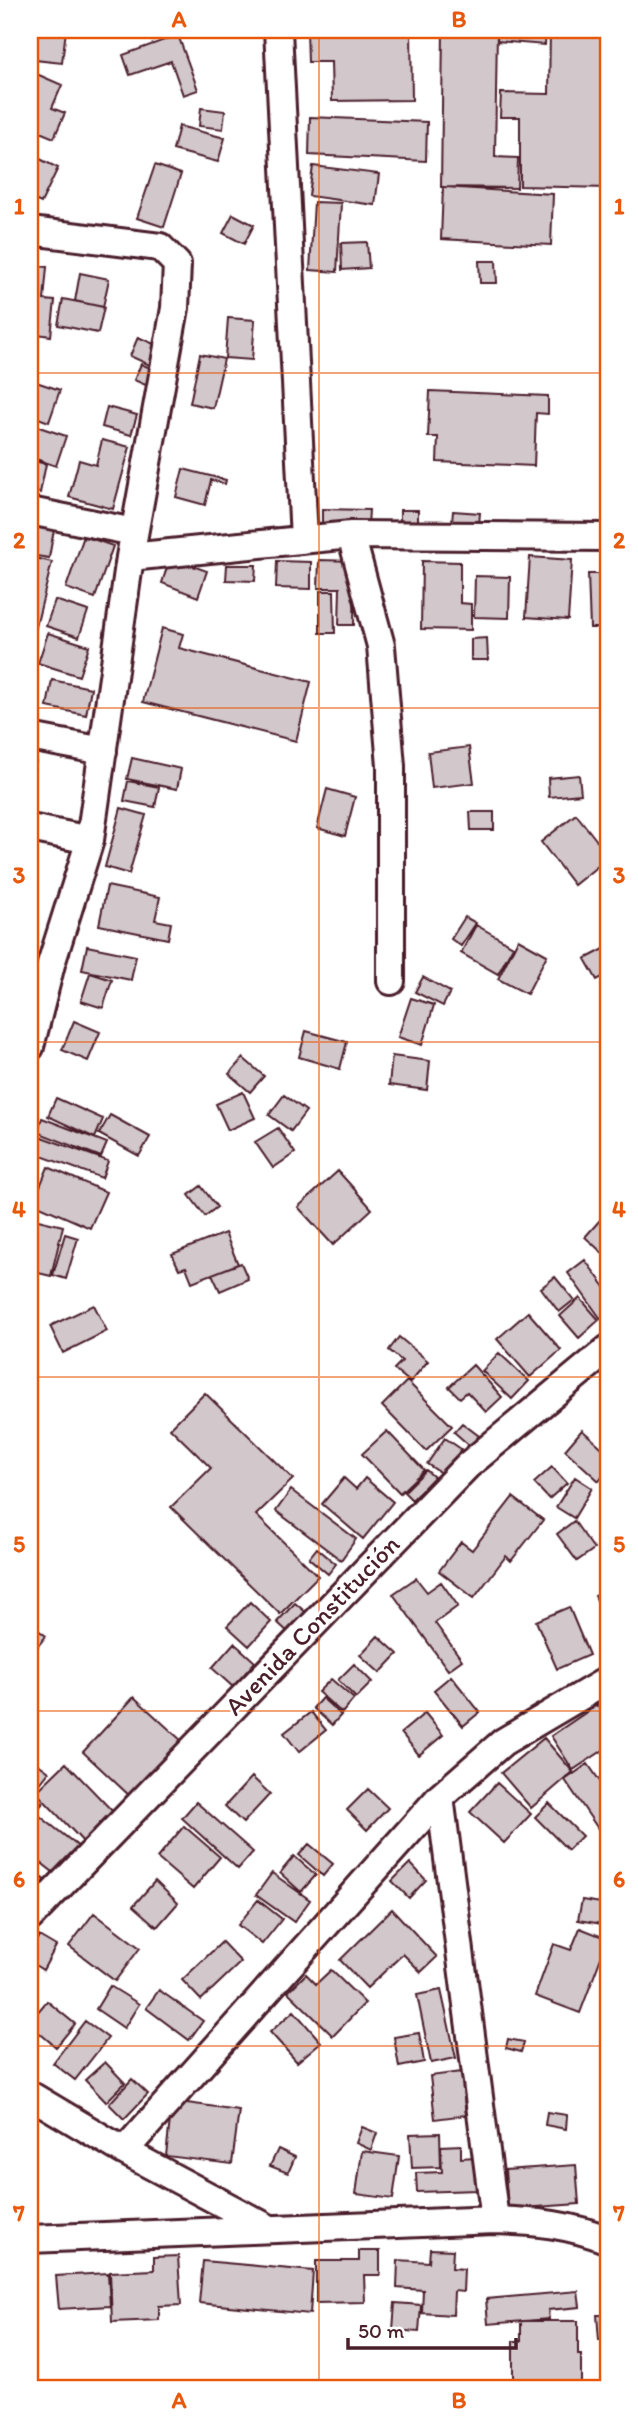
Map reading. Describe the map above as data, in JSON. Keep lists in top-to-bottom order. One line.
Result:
{"streets":{"street":["Avenida Constitución"]},"scale_bar":"50 m","grid":{"columns":["A","B"],"rows":["1","2","3","4","5","6","7"]}}
